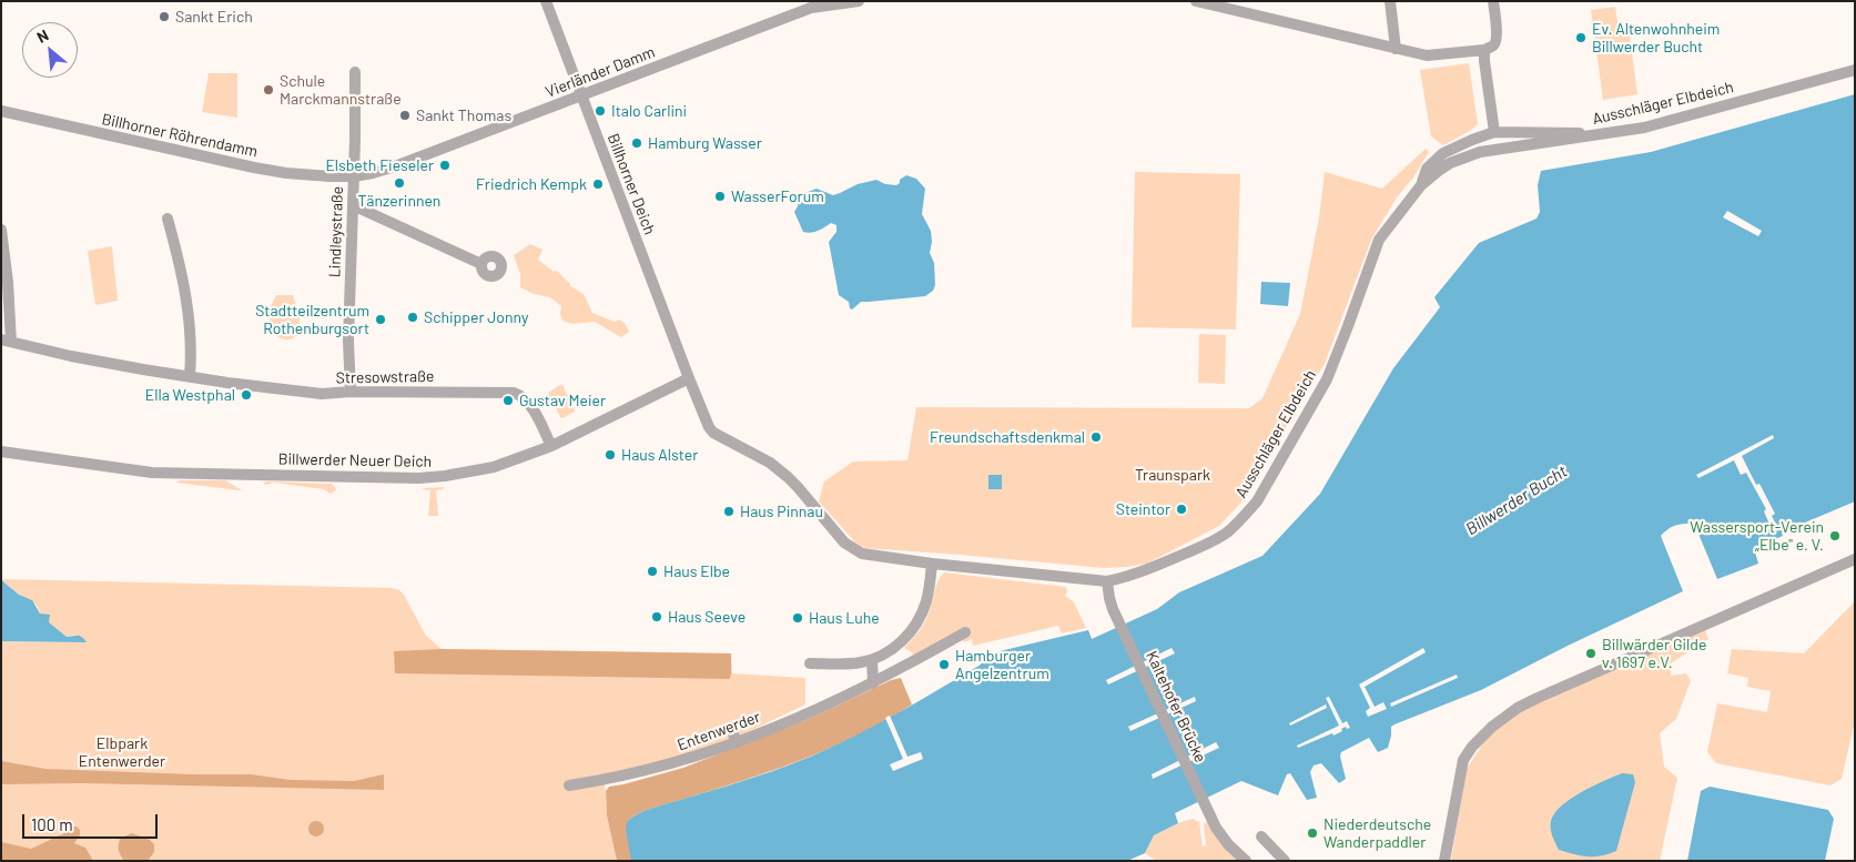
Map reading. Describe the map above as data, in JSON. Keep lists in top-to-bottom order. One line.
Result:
{"streets":{"street":["Vierländer Damm","Ausschläger Elbdeich","Billhorner Röhrendamm","Billhorner Deich","Lindleystraße","Stresowstraße","Billwerder Neuer Deich","Kaltehofer Brücke","Entenwerder"]},"crossings":[["Vierländer Damm","Billhorner Röhrendamm"],["Vierländer Damm","Billhorner Deich"],["Vierländer Damm","Lindleystraße"],["Ausschläger Elbdeich","Billhorner Deich"],["Ausschläger Elbdeich","Billwerder Neuer Deich"],["Ausschläger Elbdeich","Kaltehofer Brücke"],["Billhorner Röhrendamm","Lindleystraße"],["Billhorner Deich","Billwerder Neuer Deich"],["Lindleystraße","Stresowstraße"],["Stresowstraße","Billwerder Neuer Deich"]],"water":["Billwerder Bucht"],"parks":["Traunspark","Elbpark Entenwerder"],"places":["Sankt Erich","Ev. Altenwohnheim Billwerder Bucht","Schule Marckmannstraße","Italo Carlini","Sankt Thomas","Hamburg Wasser","Elsbeth Fieseler","Tänzerinnen","Friedrich Kempk","WasserForum","Schipper Jonny","Stadtteilzentrum Rothenburgsort","Ella Westphal","Gustav Meier","Freundschaftsdenkmal","Haus Alster","Steintor","Haus Pinnau","Wassersport-Verein „Elbe\" e. V.","Haus Elbe","Haus Seeve","Haus Luhe","Billwärder Gilde v. 1697 e.V.","Hamburger Angelzentrum","Niederdeutsche Wanderpaddler"],"scale_bar":"100 m","north":"top left"}
